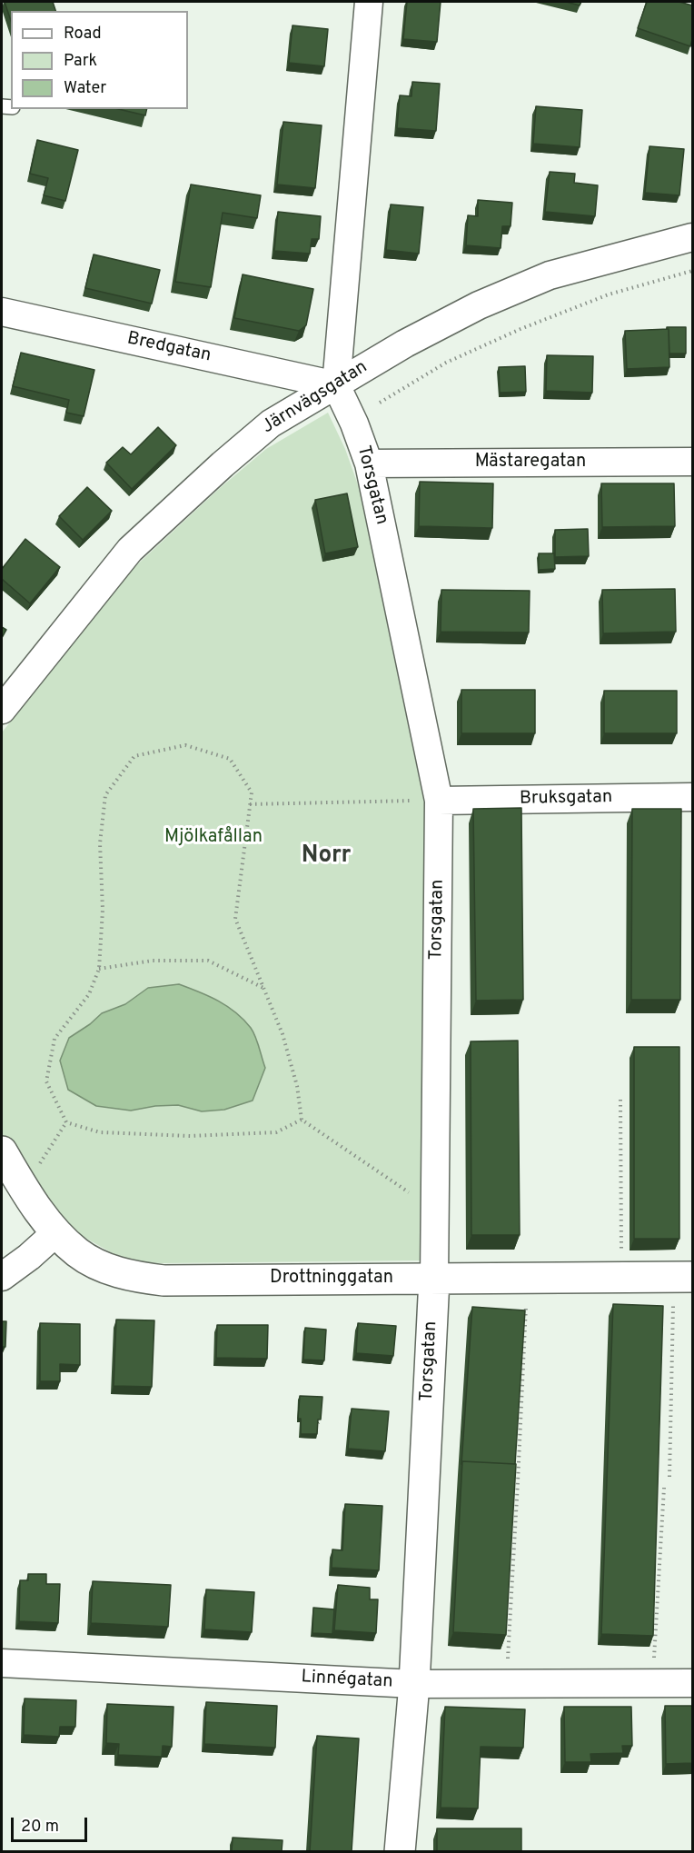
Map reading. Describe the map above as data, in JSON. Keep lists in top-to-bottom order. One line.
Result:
{"streets":{"street":["Bredgatan","Järnvägsgatan","Mästaregatan","Torsgatan","Bruksgatan","Drottninggatan","Linnégatan"]},"crossings":[["Bredgatan","Järnvägsgatan"],["Bredgatan","Torsgatan"],["Järnvägsgatan","Torsgatan"],["Mästaregatan","Torsgatan"],["Torsgatan","Bruksgatan"],["Torsgatan","Drottninggatan"],["Torsgatan","Linnégatan"]],"districts":["Norr"],"parks":["Mjölkafållan"],"legend":["Road","Park","Water"],"scale_bar":"20 m"}
